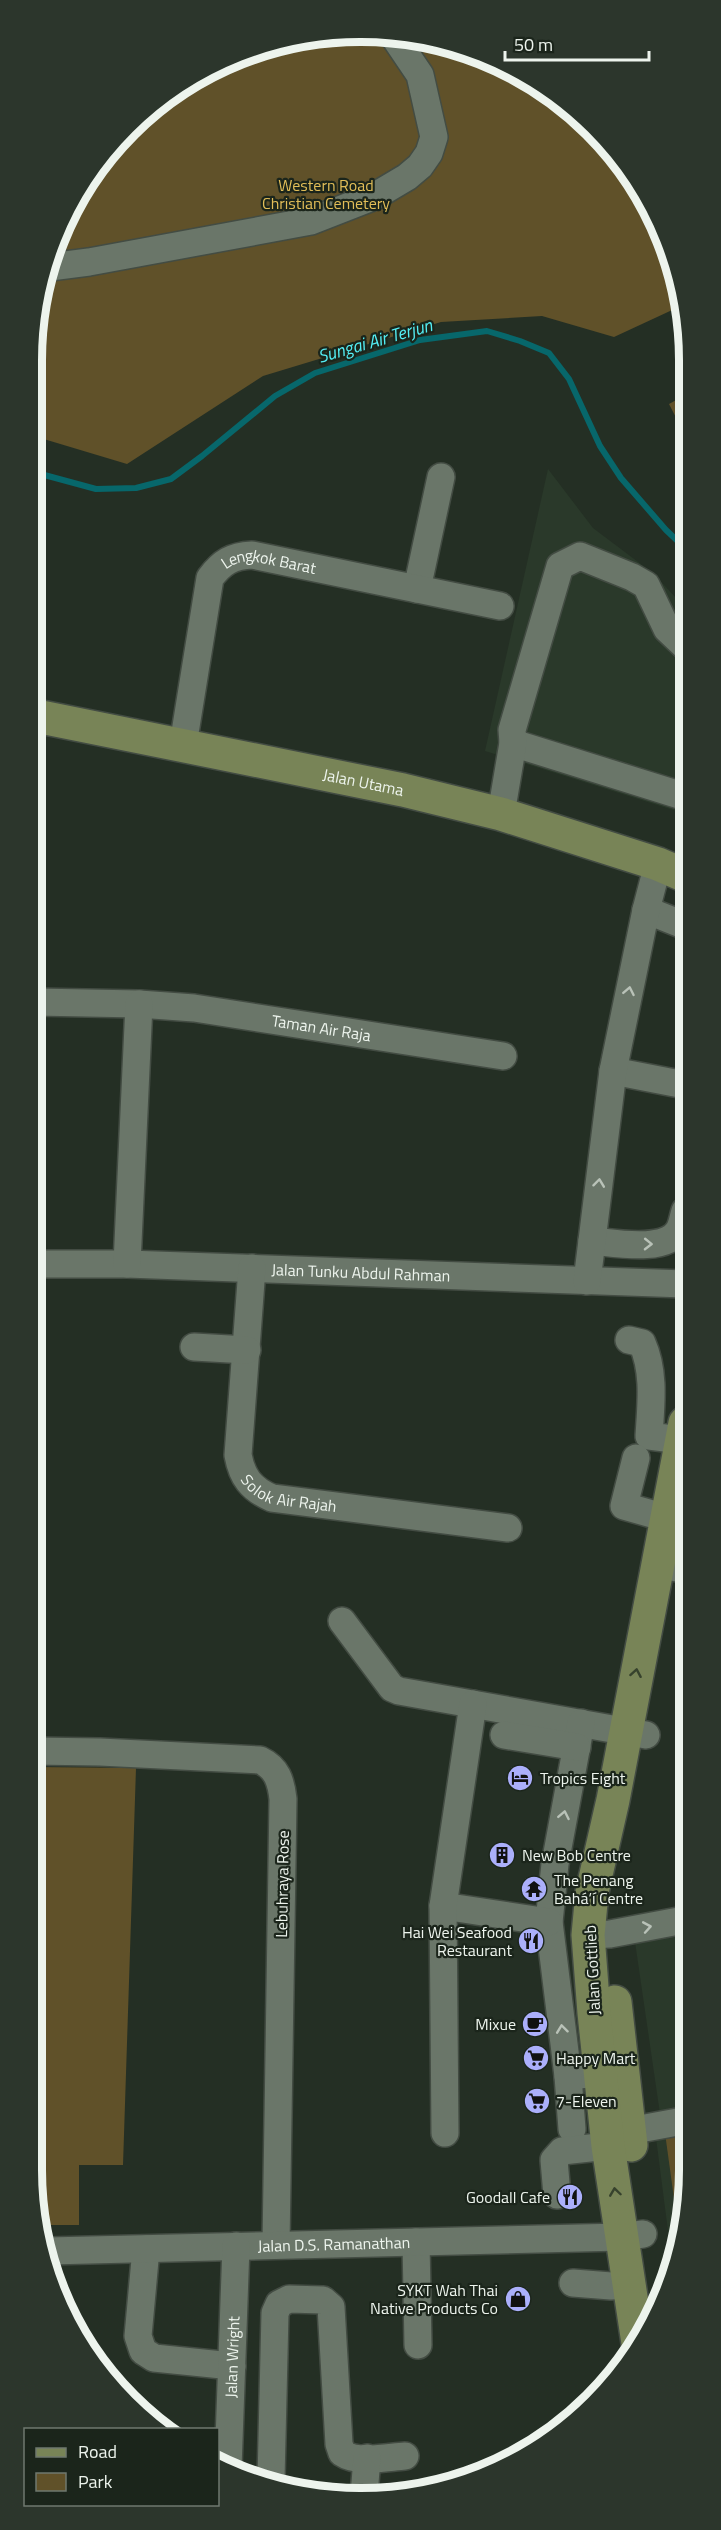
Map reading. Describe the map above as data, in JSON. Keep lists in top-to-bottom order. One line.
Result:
{"streets":{"main road":["Jalan Utama","Jalan Gottlieb"],"street":["Lengkok Barat","Taman Air Raja","Jalan Tunku Abdul Rahman","Solok Air Rajah","Lebuhraya Rose","Jalan D.S. Ramanathan","Jalan Wright"]},"crossings":[["Lengkok Barat","Jalan Utama"],["Jalan Tunku Abdul Rahman","Solok Air Rajah"],["Lebuhraya Rose","Jalan D.S. Ramanathan"],["Jalan Gottlieb","Jalan D.S. Ramanathan"],["Jalan D.S. Ramanathan","Jalan Wright"]],"water":["Sungai Air Terjun"],"parks":["Western Road Christian Cemetery"],"places":{"hotel":["Tropics Eight"],"building":["New Bob Centre"],"temple":["The Penang Bahá’í Centre"],"restaurant":["Hai Wei Seafood Restaurant","Goodall Cafe"],"cafe":["Mixue"],"supermarket":["Happy Mart","7-Eleven"],"shop":["SYKT Wah Thai Native Products Co"]},"legend":["Road","Park"],"scale_bar":"50 m"}
